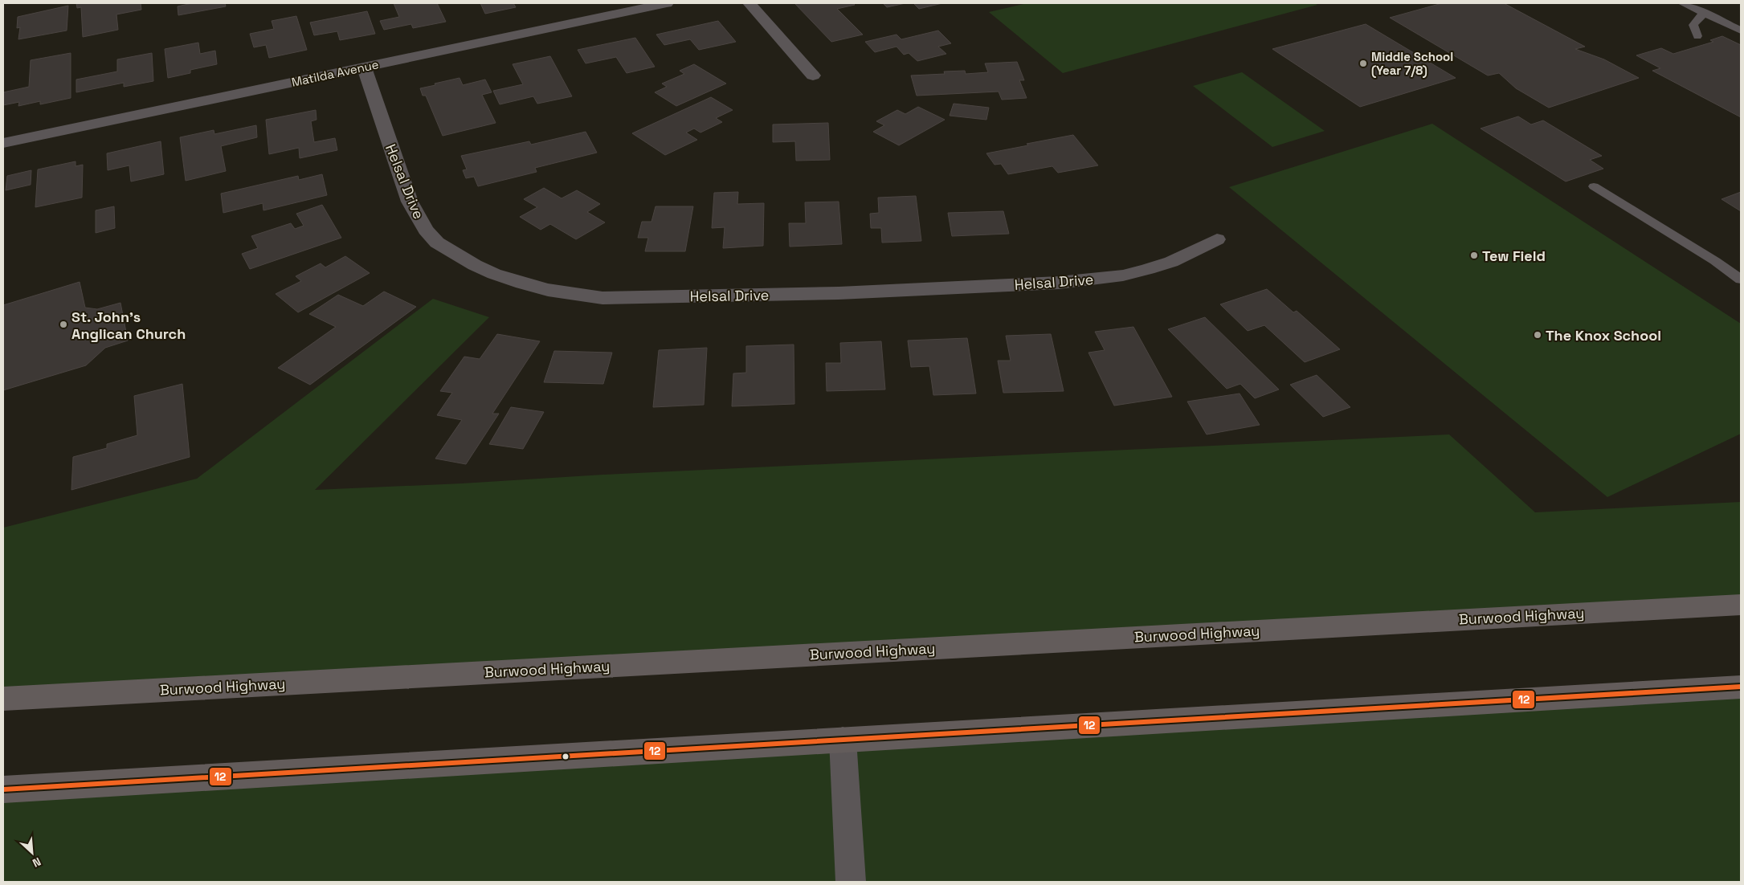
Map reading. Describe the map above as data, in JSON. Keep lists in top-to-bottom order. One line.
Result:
{"streets":{"highway":["Burwood Highway"],"street":["Matilda Avenue","Helsal Drive"]},"crossings":[["Matilda Avenue","Helsal Drive"]],"places":["Middle School (Year 7/8)","Tew Field","St. John's Anglican Church","The Knox School"],"lines":["transit line 12"],"north":"bottom right"}
